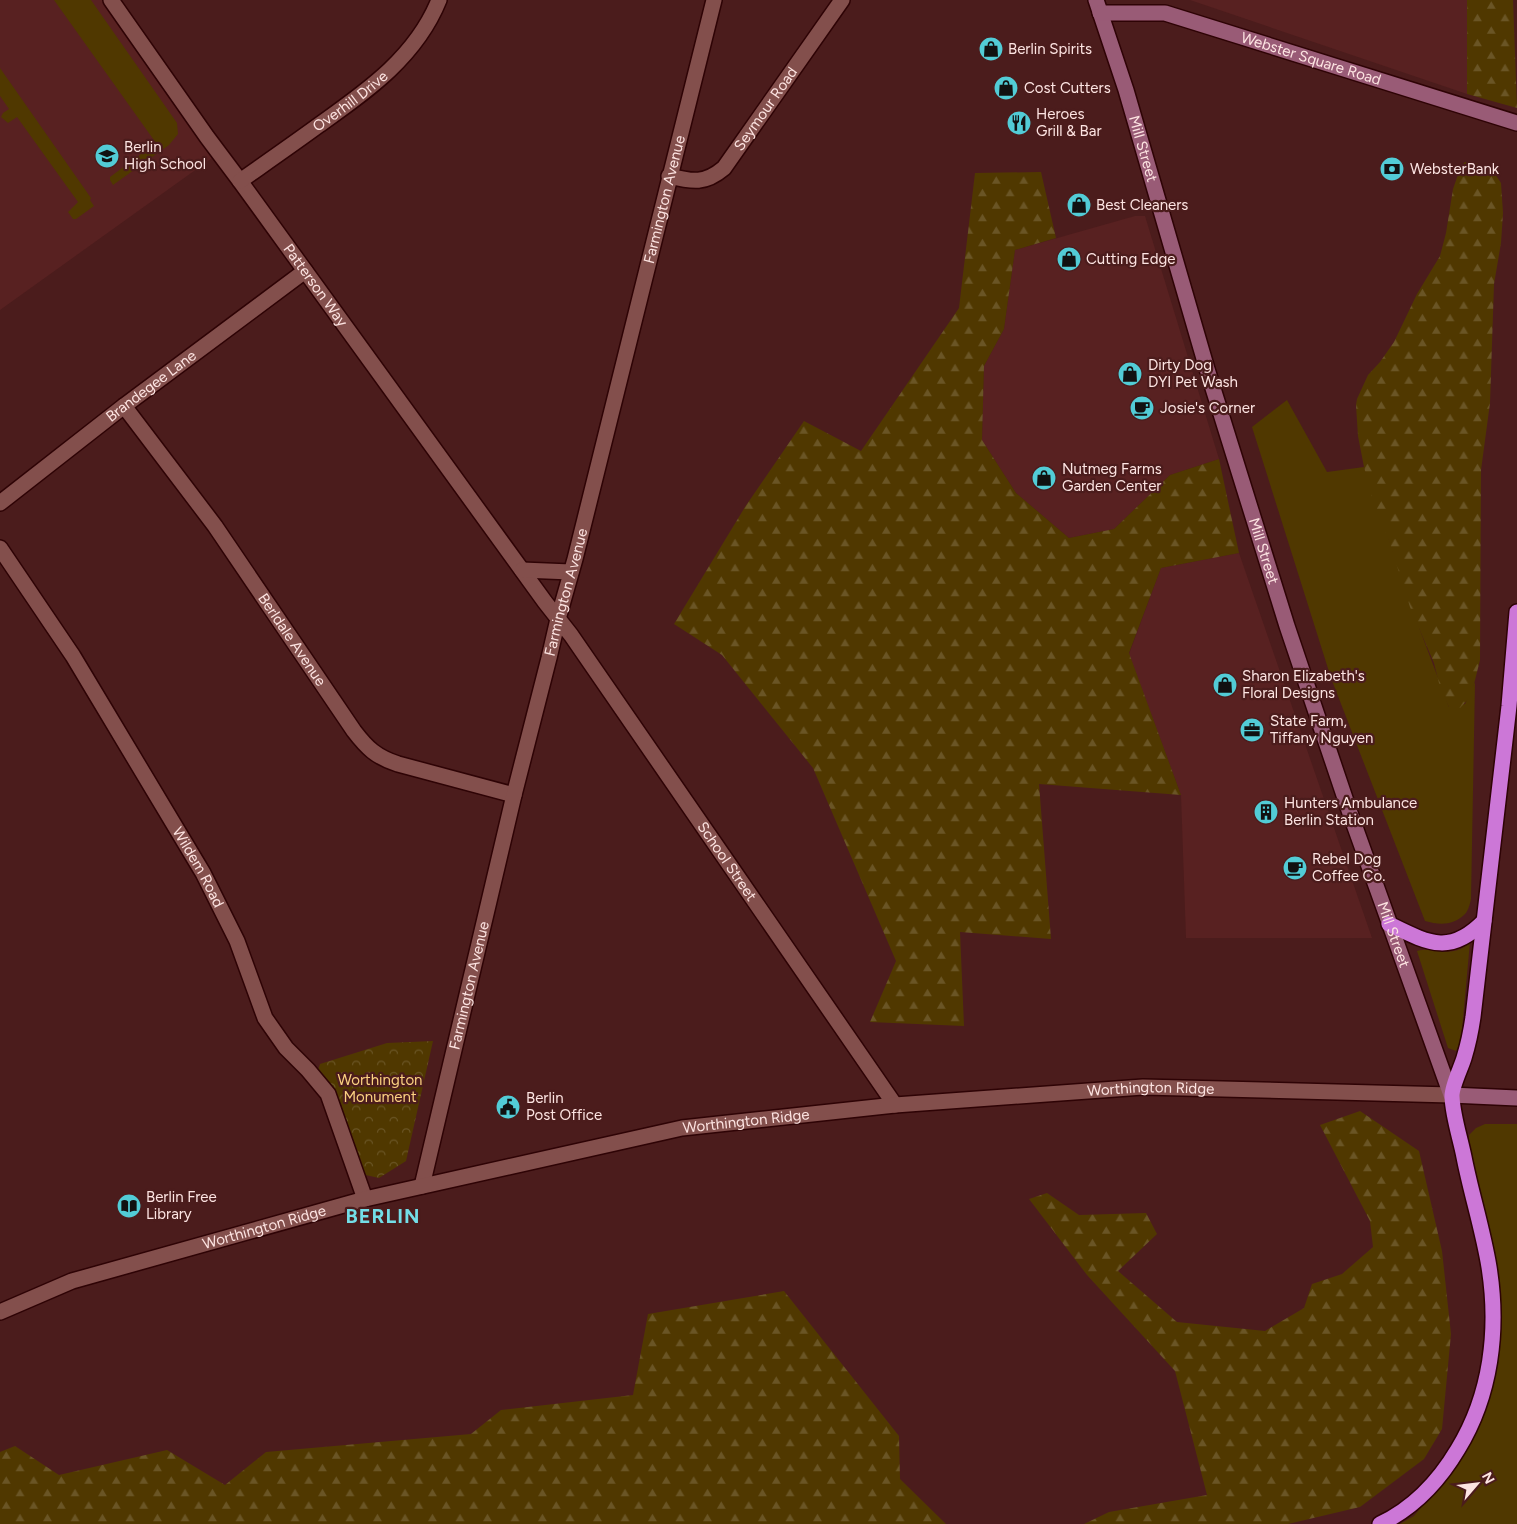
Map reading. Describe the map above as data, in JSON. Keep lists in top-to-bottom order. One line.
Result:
{"streets":{"main road":["Webster Square Road","Mill Street","Worthington Ridge"],"street":["Overhill Drive","Seymour Road","Farmington Avenue","Patterson Way","Brandegee Lane","Berldale Avenue","School Street","Wildem Road"]},"crossings":[["Webster Square Road","Mill Street"],["Overhill Drive","Patterson Way"],["Seymour Road","Farmington Avenue"],["Mill Street","Worthington Ridge"],["Farmington Avenue","Patterson Way"],["Farmington Avenue","Berldale Avenue"],["Farmington Avenue","School Street"],["Farmington Avenue","Worthington Ridge"],["Patterson Way","Brandegee Lane"],["Patterson Way","School Street"],["Brandegee Lane","Berldale Avenue"],["School Street","Worthington Ridge"],["Wildem Road","Worthington Ridge"]],"districts":["BERLIN"],"parks":["Worthington Monument"],"places":{"shop":["Berlin Spirits","Cost Cutters","Best Cleaners","Cutting Edge","Dirty Dog DYI Pet Wash","Nutmeg Farms Garden Center","Sharon Elizabeth's Floral Designs"],"restaurant":["Heroes Grill & Bar"],"school or university":["Berlin High School"],"bank":["WebsterBank"],"cafe":["Josie's Corner","Rebel Dog Coffee Co."],"office":["State Farm, Tiffany Nguyen"],"building":["Hunters Ambulance Berlin Station"],"public building":["Berlin Post Office"],"library":["Berlin Free Library"]},"north":"top right"}
